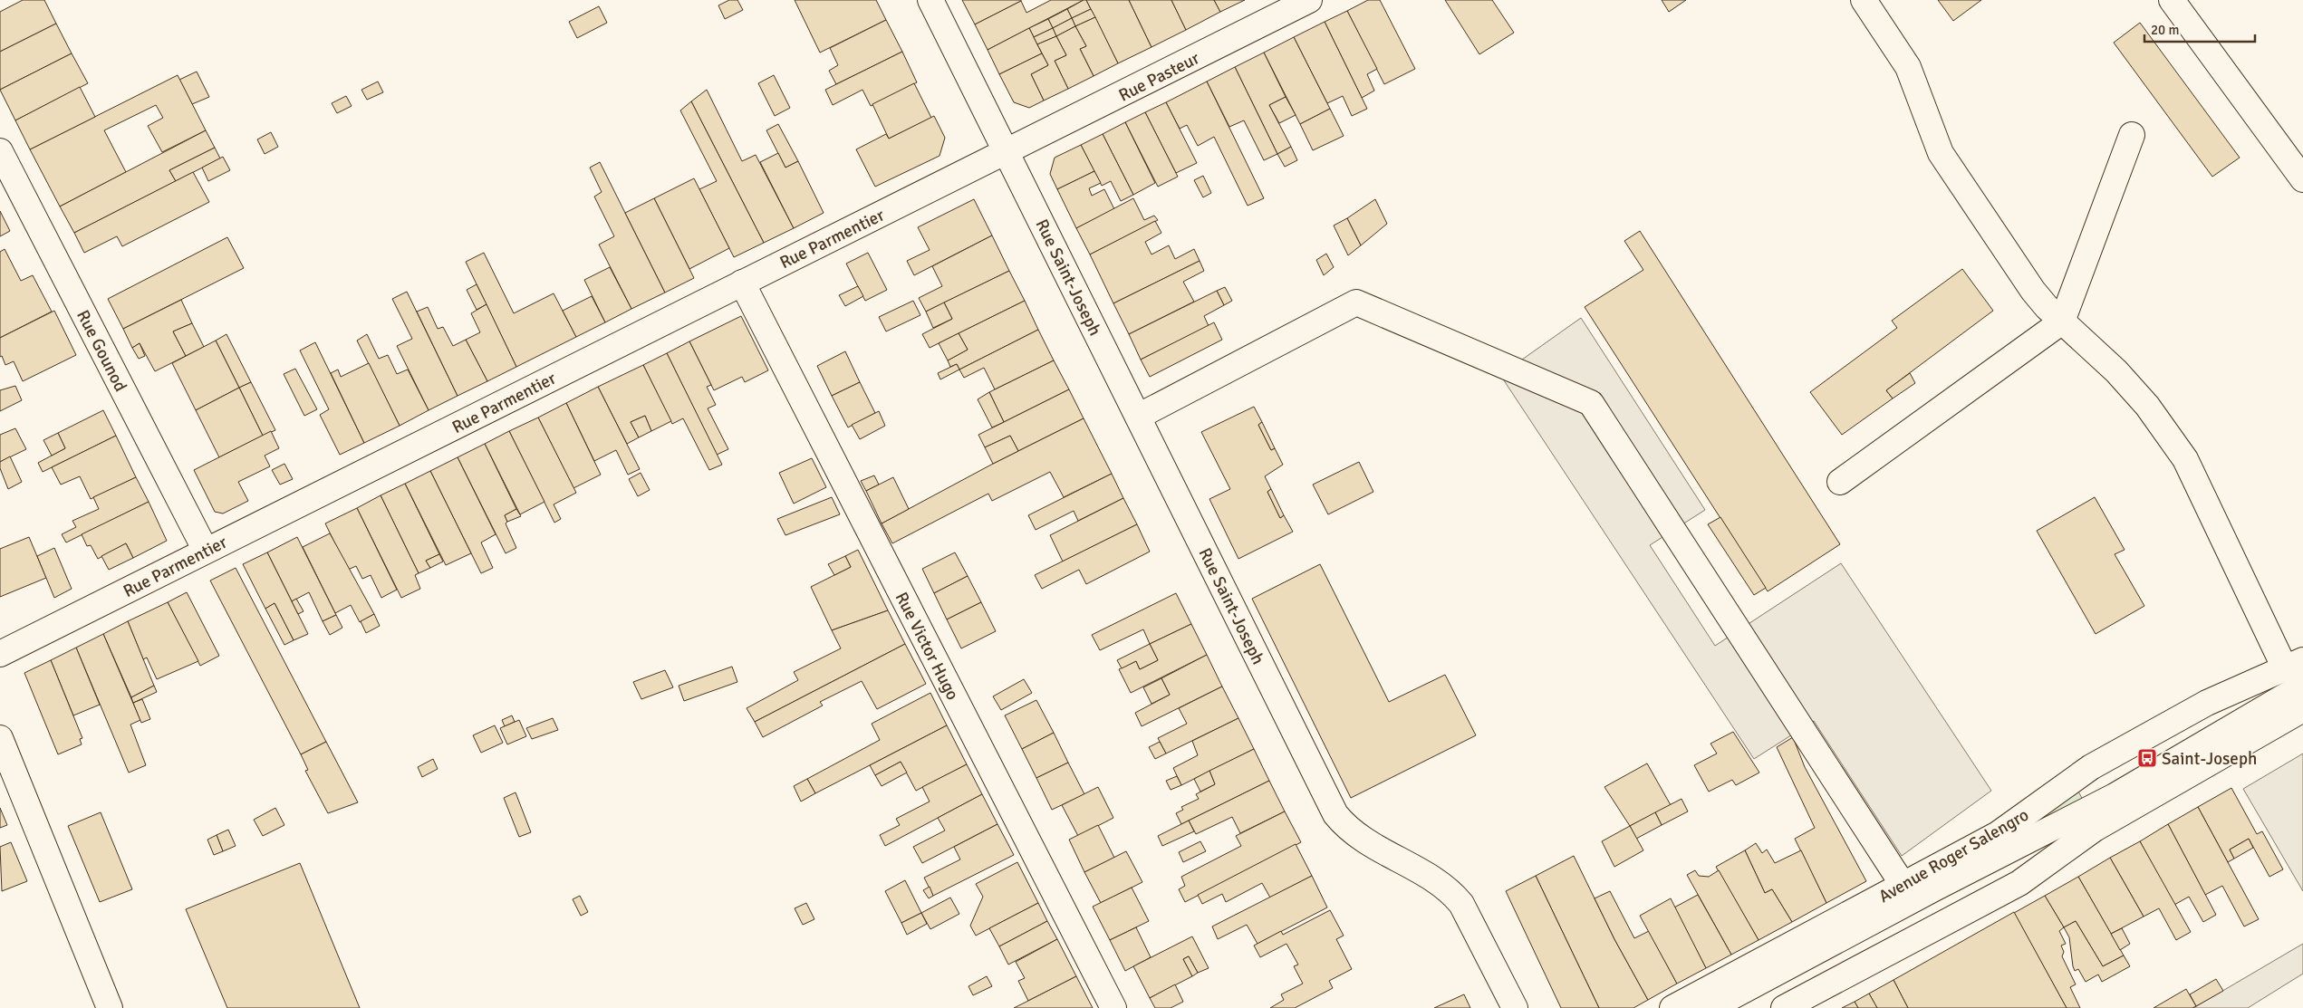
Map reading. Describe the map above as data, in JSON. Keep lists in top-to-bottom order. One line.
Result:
{"streets":{"street":["Rue Pasteur","Rue Parmentier","Rue Saint-Joseph","Rue Gounod","Rue Victor Hugo","Avenue Roger Salengro"]},"crossings":[["Rue Pasteur","Rue Parmentier"],["Rue Pasteur","Rue Saint-Joseph"],["Rue Parmentier","Rue Saint-Joseph"],["Rue Parmentier","Rue Gounod"],["Rue Parmentier","Rue Victor Hugo"]],"places":{"bus stop":["Saint-Joseph"]},"scale_bar":"20 m"}
